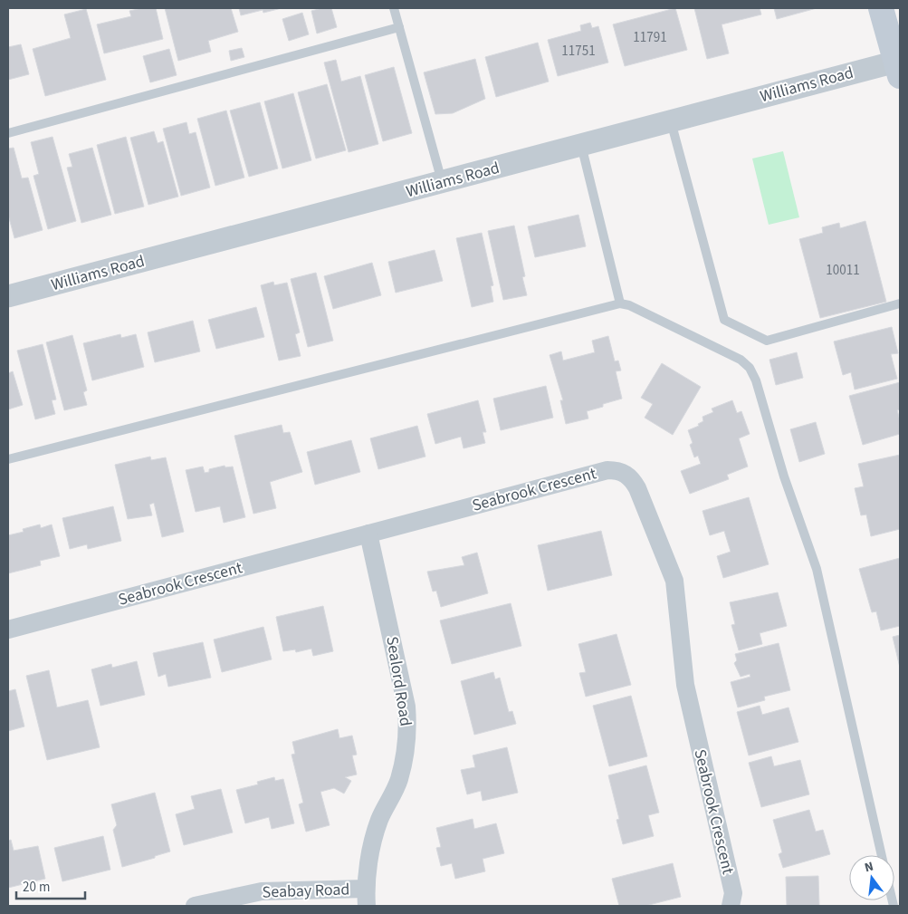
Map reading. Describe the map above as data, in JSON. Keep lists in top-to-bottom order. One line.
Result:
{"streets":{"street":["Williams Road","Seabrook Crescent","Sealord Road","Seabay Road"]},"crossings":[["Seabrook Crescent","Sealord Road"],["Sealord Road","Seabay Road"]],"house_numbers":["11791","11751","10011"],"scale_bar":"20 m","north":"top"}
